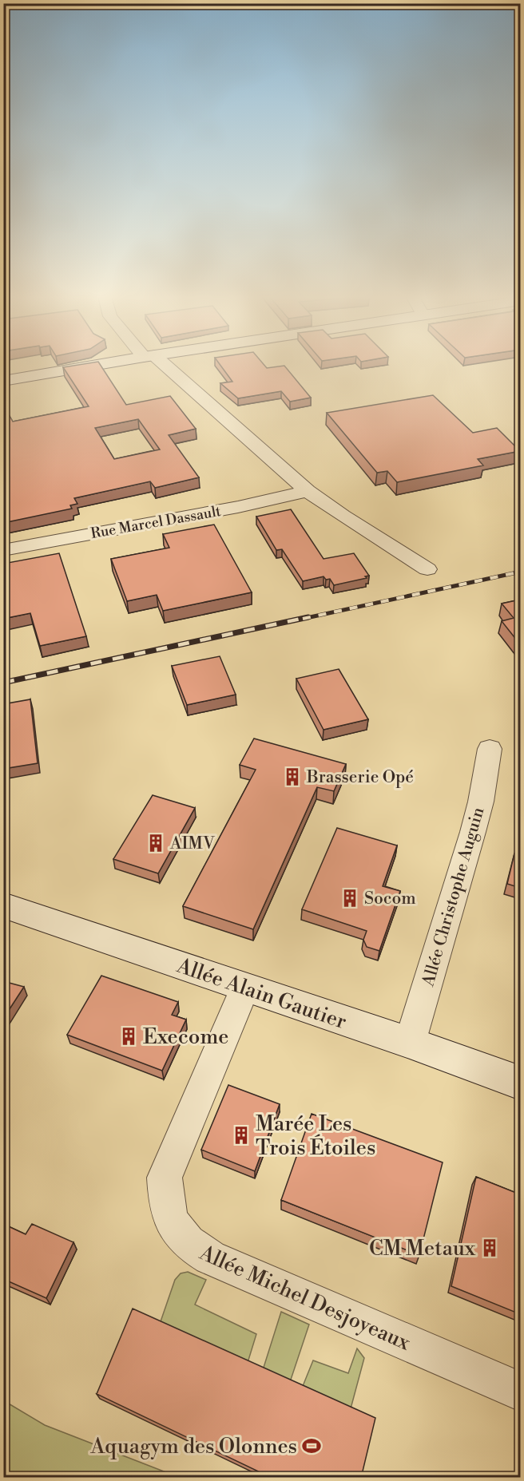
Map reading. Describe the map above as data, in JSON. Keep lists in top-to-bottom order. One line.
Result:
{"streets":{"street":["Rue Marcel Dassault","Allée Christophe Auguin","Allée Alain Gautier","Allée Michel Desjoyeaux"]},"crossings":[["Allée Christophe Auguin","Allée Alain Gautier"],["Allée Alain Gautier","Allée Michel Desjoyeaux"]],"places":{"building":["Brasserie Opé","AIMV","Socom","Execome","Marée Les Trois Étoiles","CM Metaux"],"sports":["Aquagym des Olonnes"]}}
